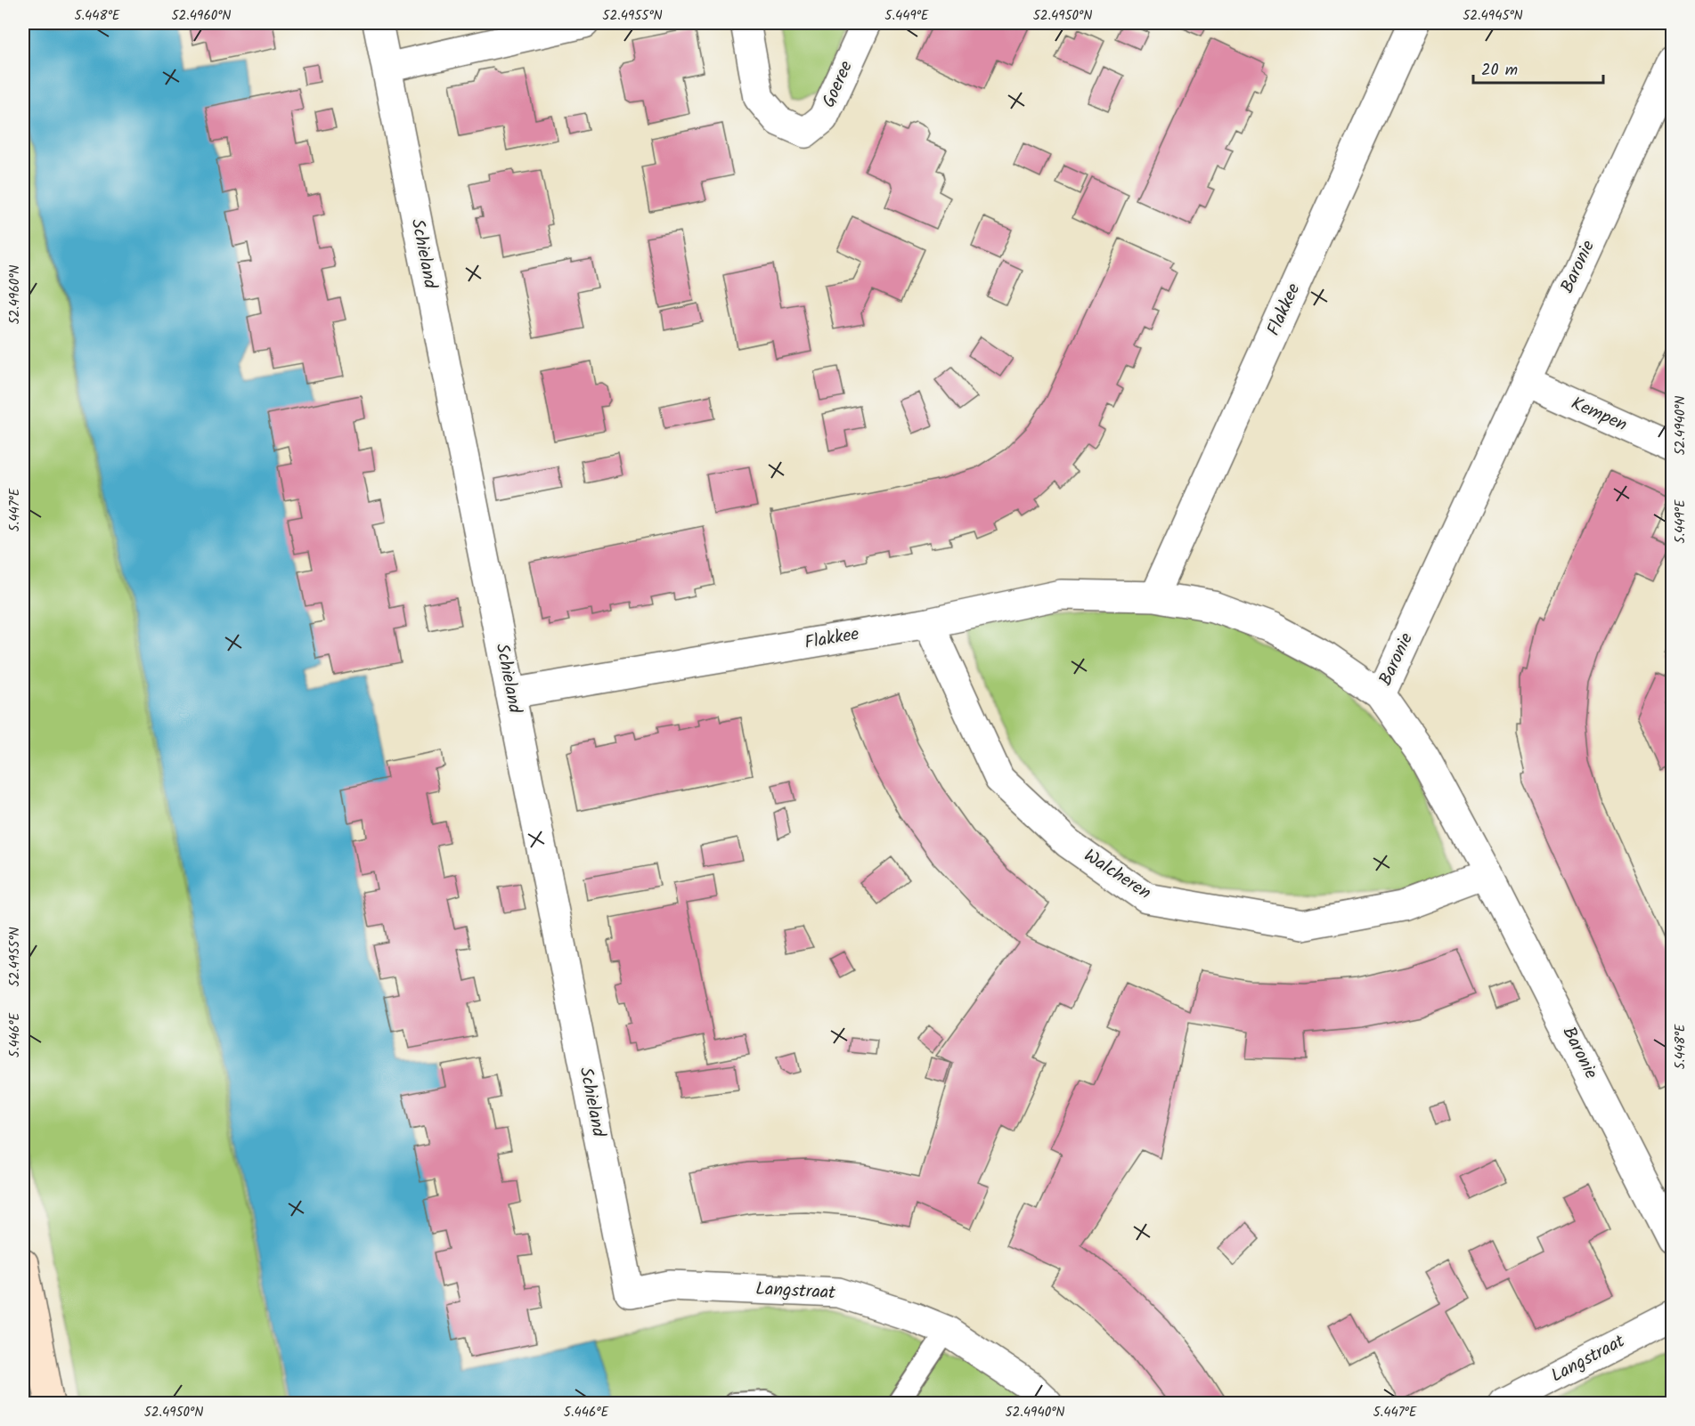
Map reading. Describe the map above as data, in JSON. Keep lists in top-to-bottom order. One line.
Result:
{"streets":{"street":["Goeree","Schieland","Baronie","Flakkee","Kempen","Walcheren","Langstraat"]},"crossings":[["Schieland","Flakkee"],["Schieland","Langstraat"],["Baronie","Flakkee"],["Baronie","Kempen"],["Baronie","Walcheren"],["Flakkee","Walcheren"]],"scale_bar":"20 m","coordinates":["5.448°E","52.4960°N","52.4955°N","5.449°E","52.4950°N","52.4945°N","52.4940°N","5.447°E","5.446°E"]}
